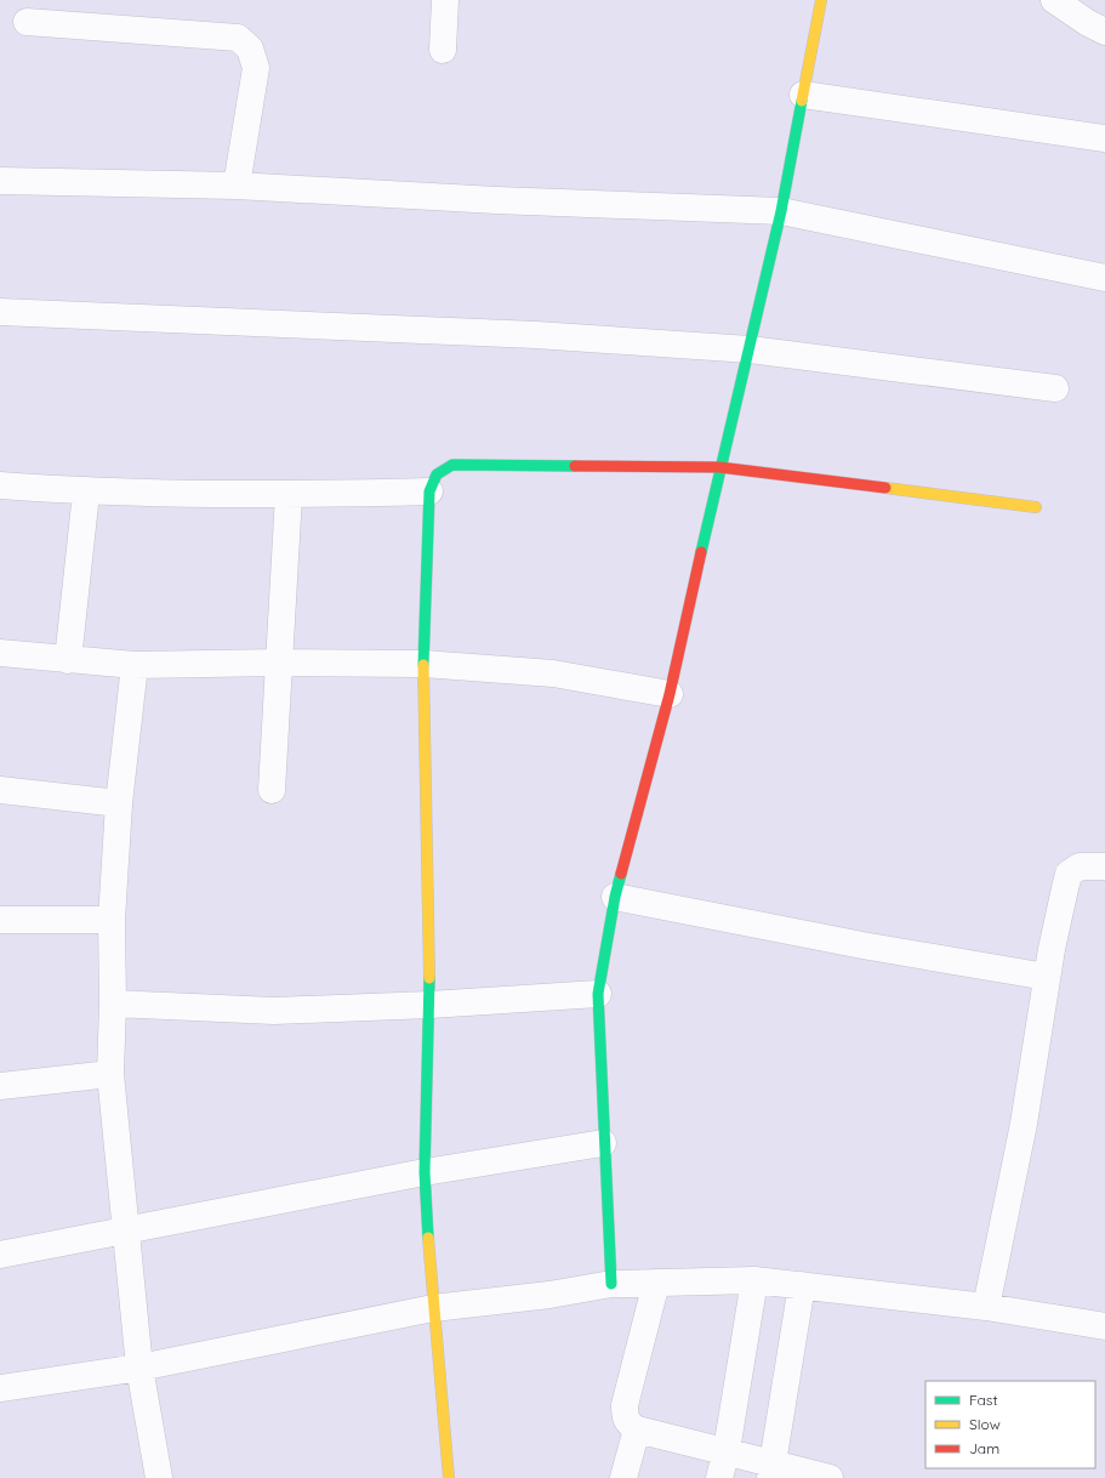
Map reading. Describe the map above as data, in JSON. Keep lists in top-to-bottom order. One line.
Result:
{"legend":["Fast","Slow","Jam"]}
